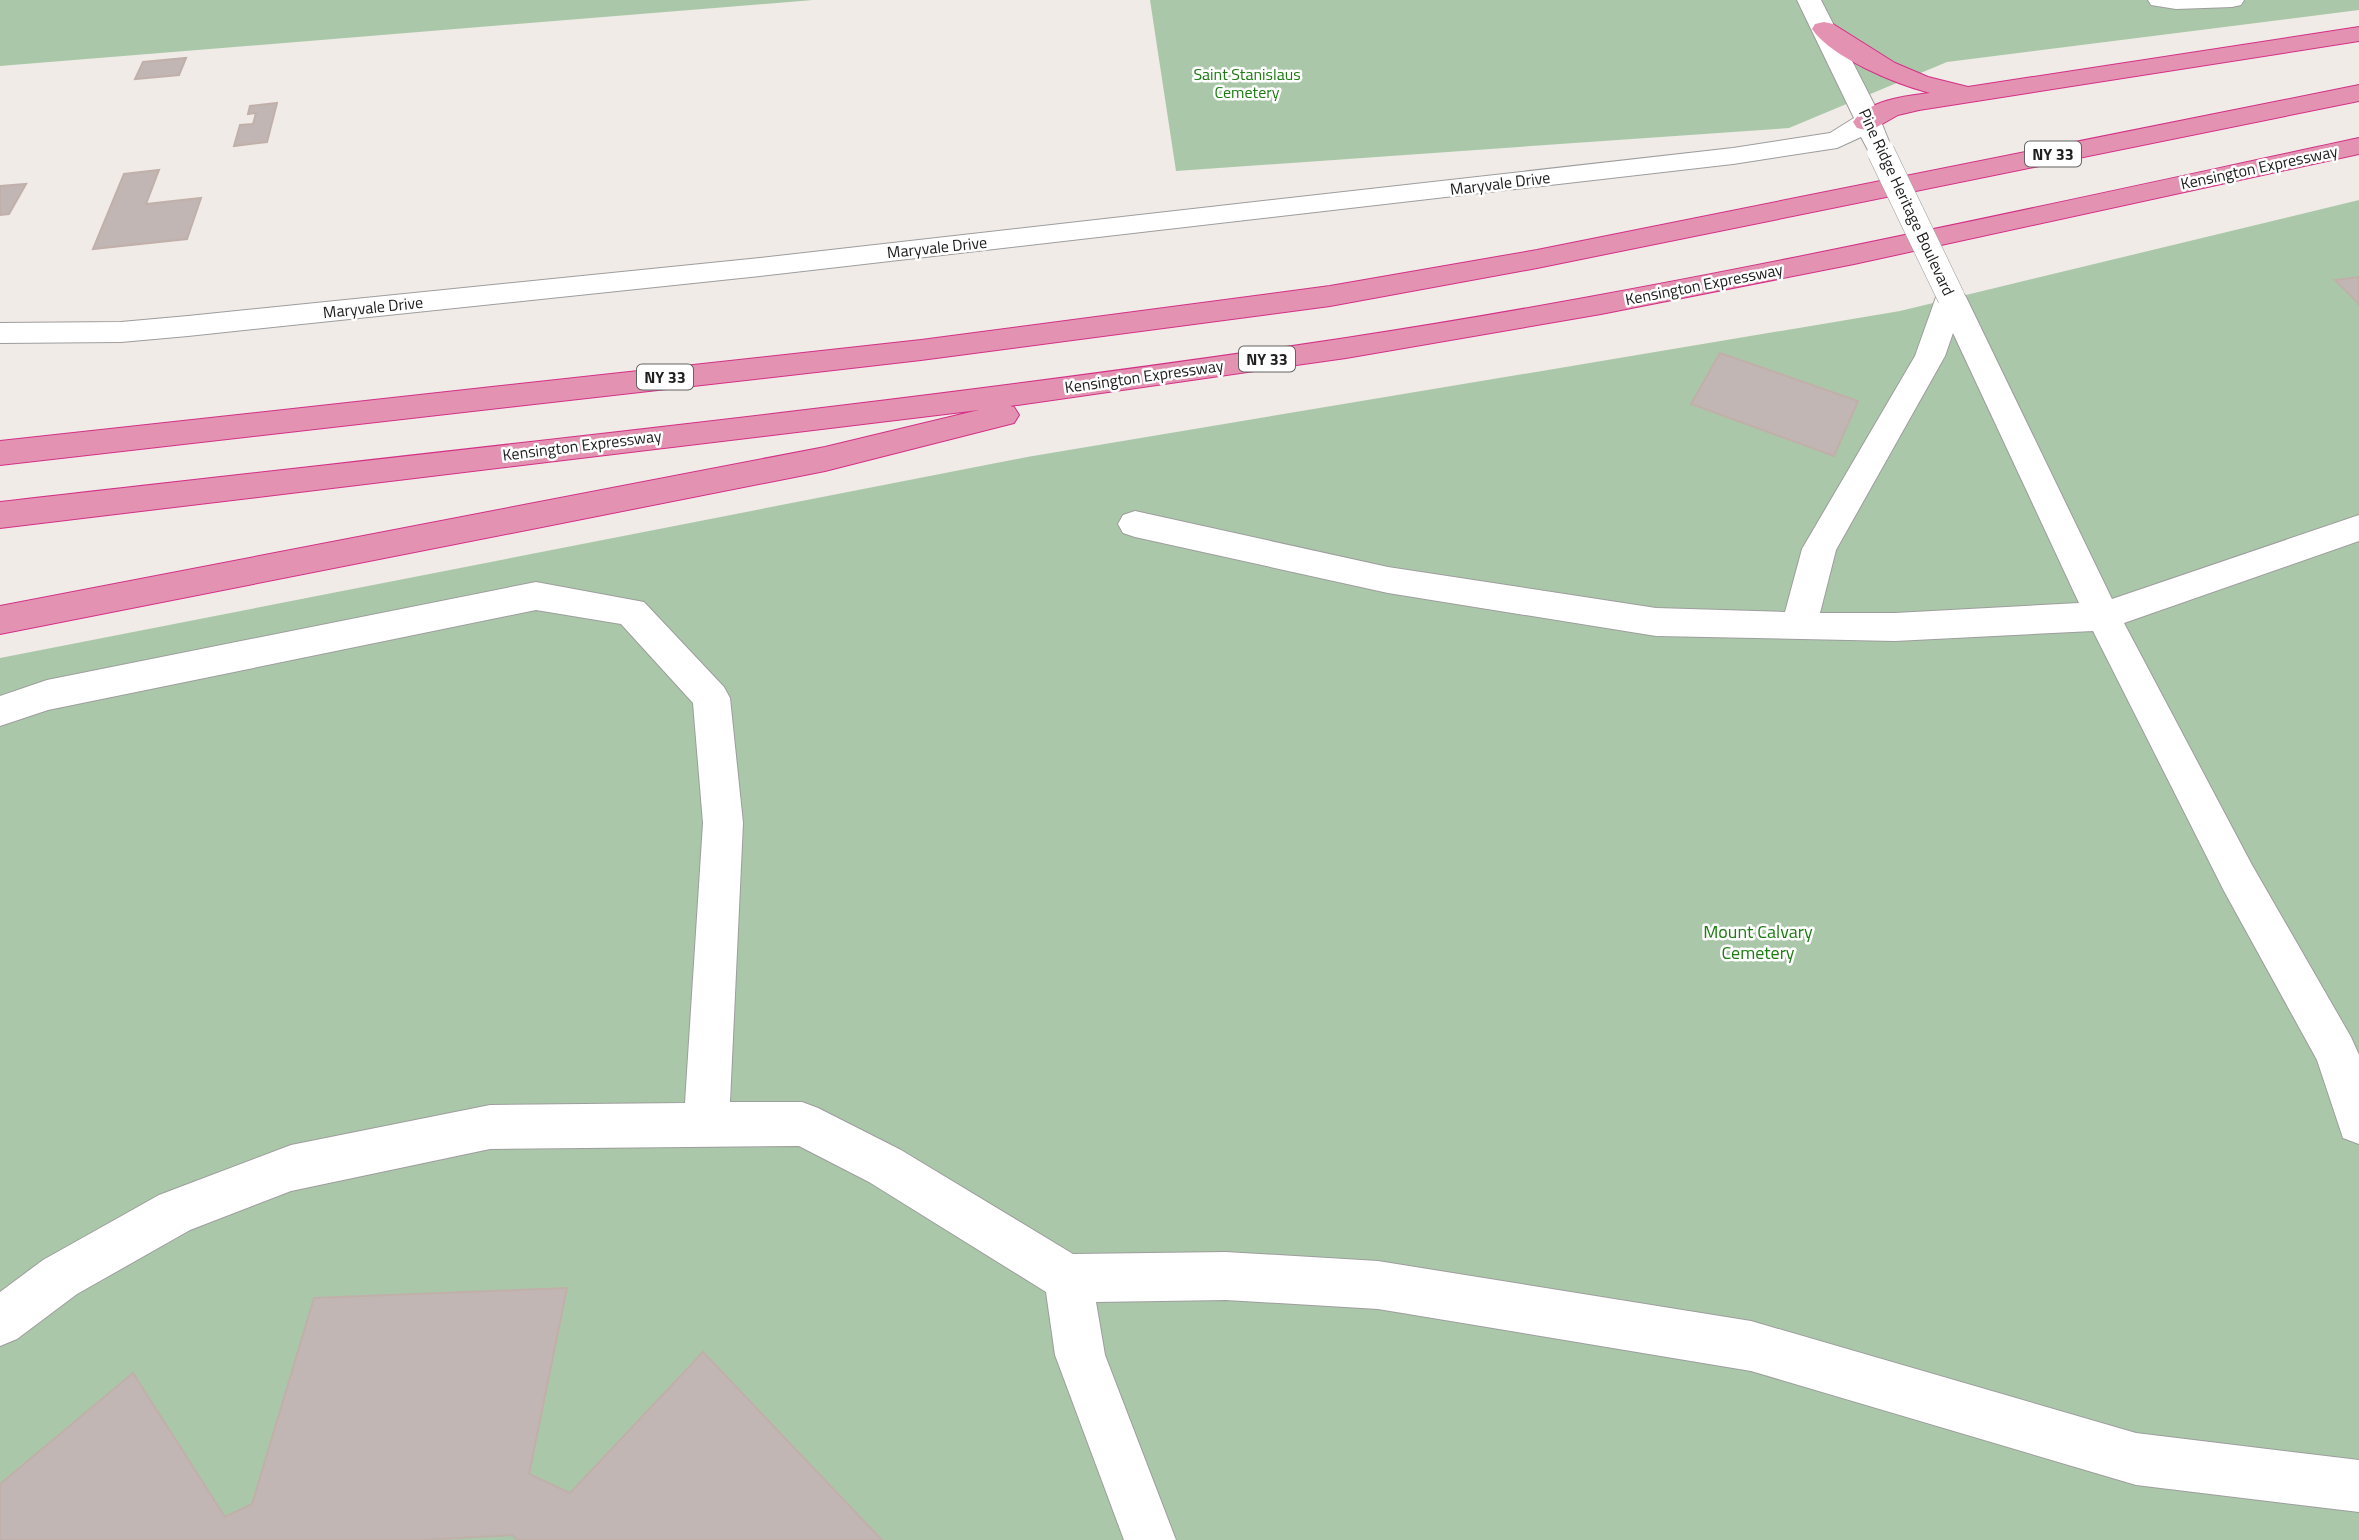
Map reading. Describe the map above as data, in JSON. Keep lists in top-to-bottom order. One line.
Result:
{"streets":{"highway":["NY 33","Kensington Expressway"],"street":["Maryvale Drive","Pine Ridge Heritage Boulevard"]},"crossings":[["Maryvale Drive","Pine Ridge Heritage Boulevard"]],"parks":["Saint Stanislaus Cemetery","Mount Calvary Cemetery"]}
